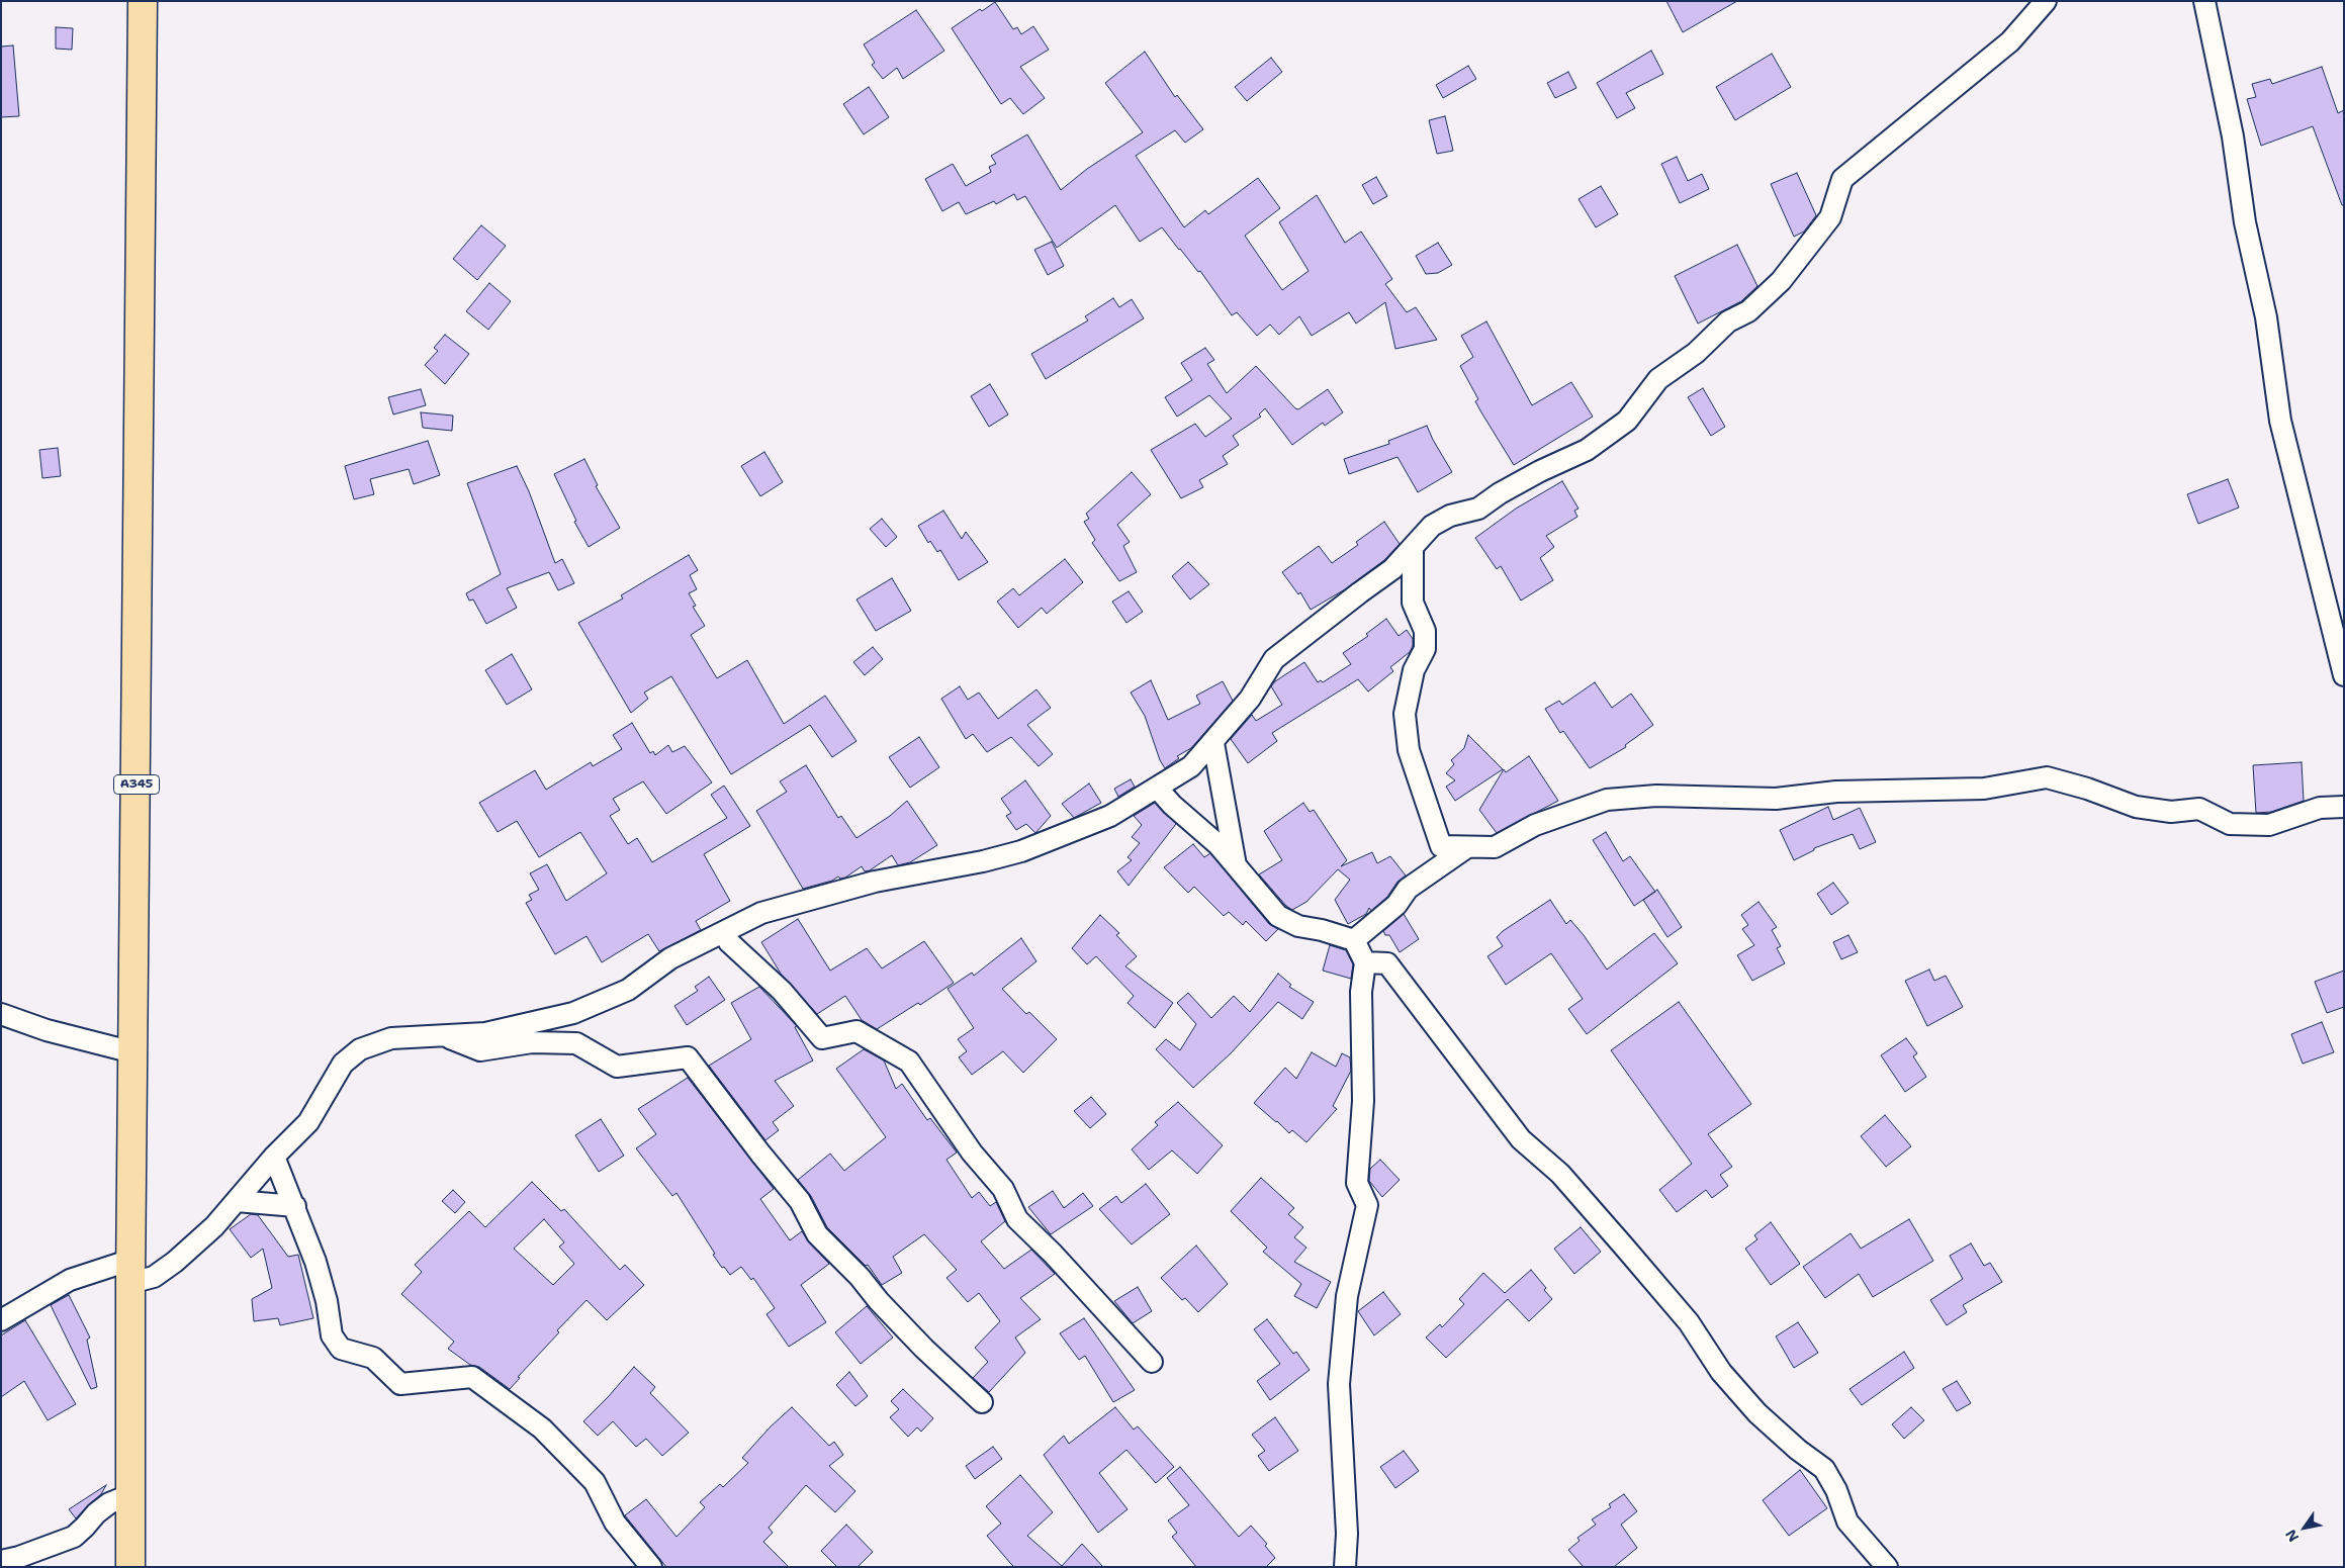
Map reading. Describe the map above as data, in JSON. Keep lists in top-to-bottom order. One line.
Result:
{"streets":{"highway":["A345"]},"north":"bottom left"}
